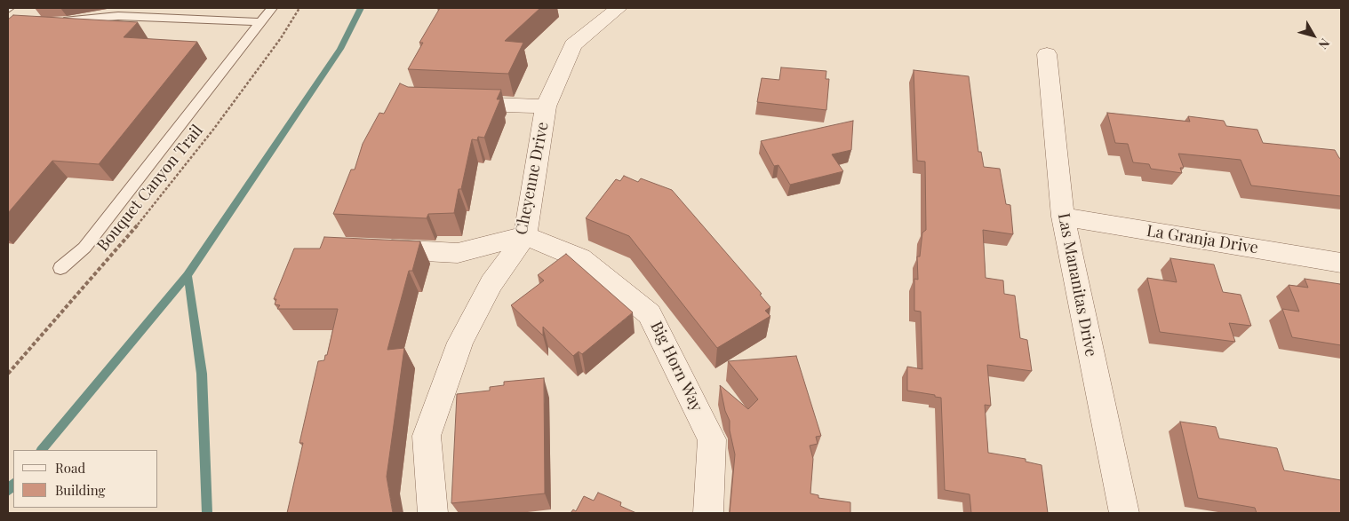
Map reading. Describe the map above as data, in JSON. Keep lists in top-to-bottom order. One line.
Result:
{"streets":{"street":["Cheyenne Drive","La Granja Drive","Las Mananitas Drive","Big Horn Way"],"path":["Bouquet Canyon Trail"]},"crossings":[["Cheyenne Drive","Big Horn Way"],["La Granja Drive","Las Mananitas Drive"]],"legend":["Road","Building"],"north":"bottom right"}
